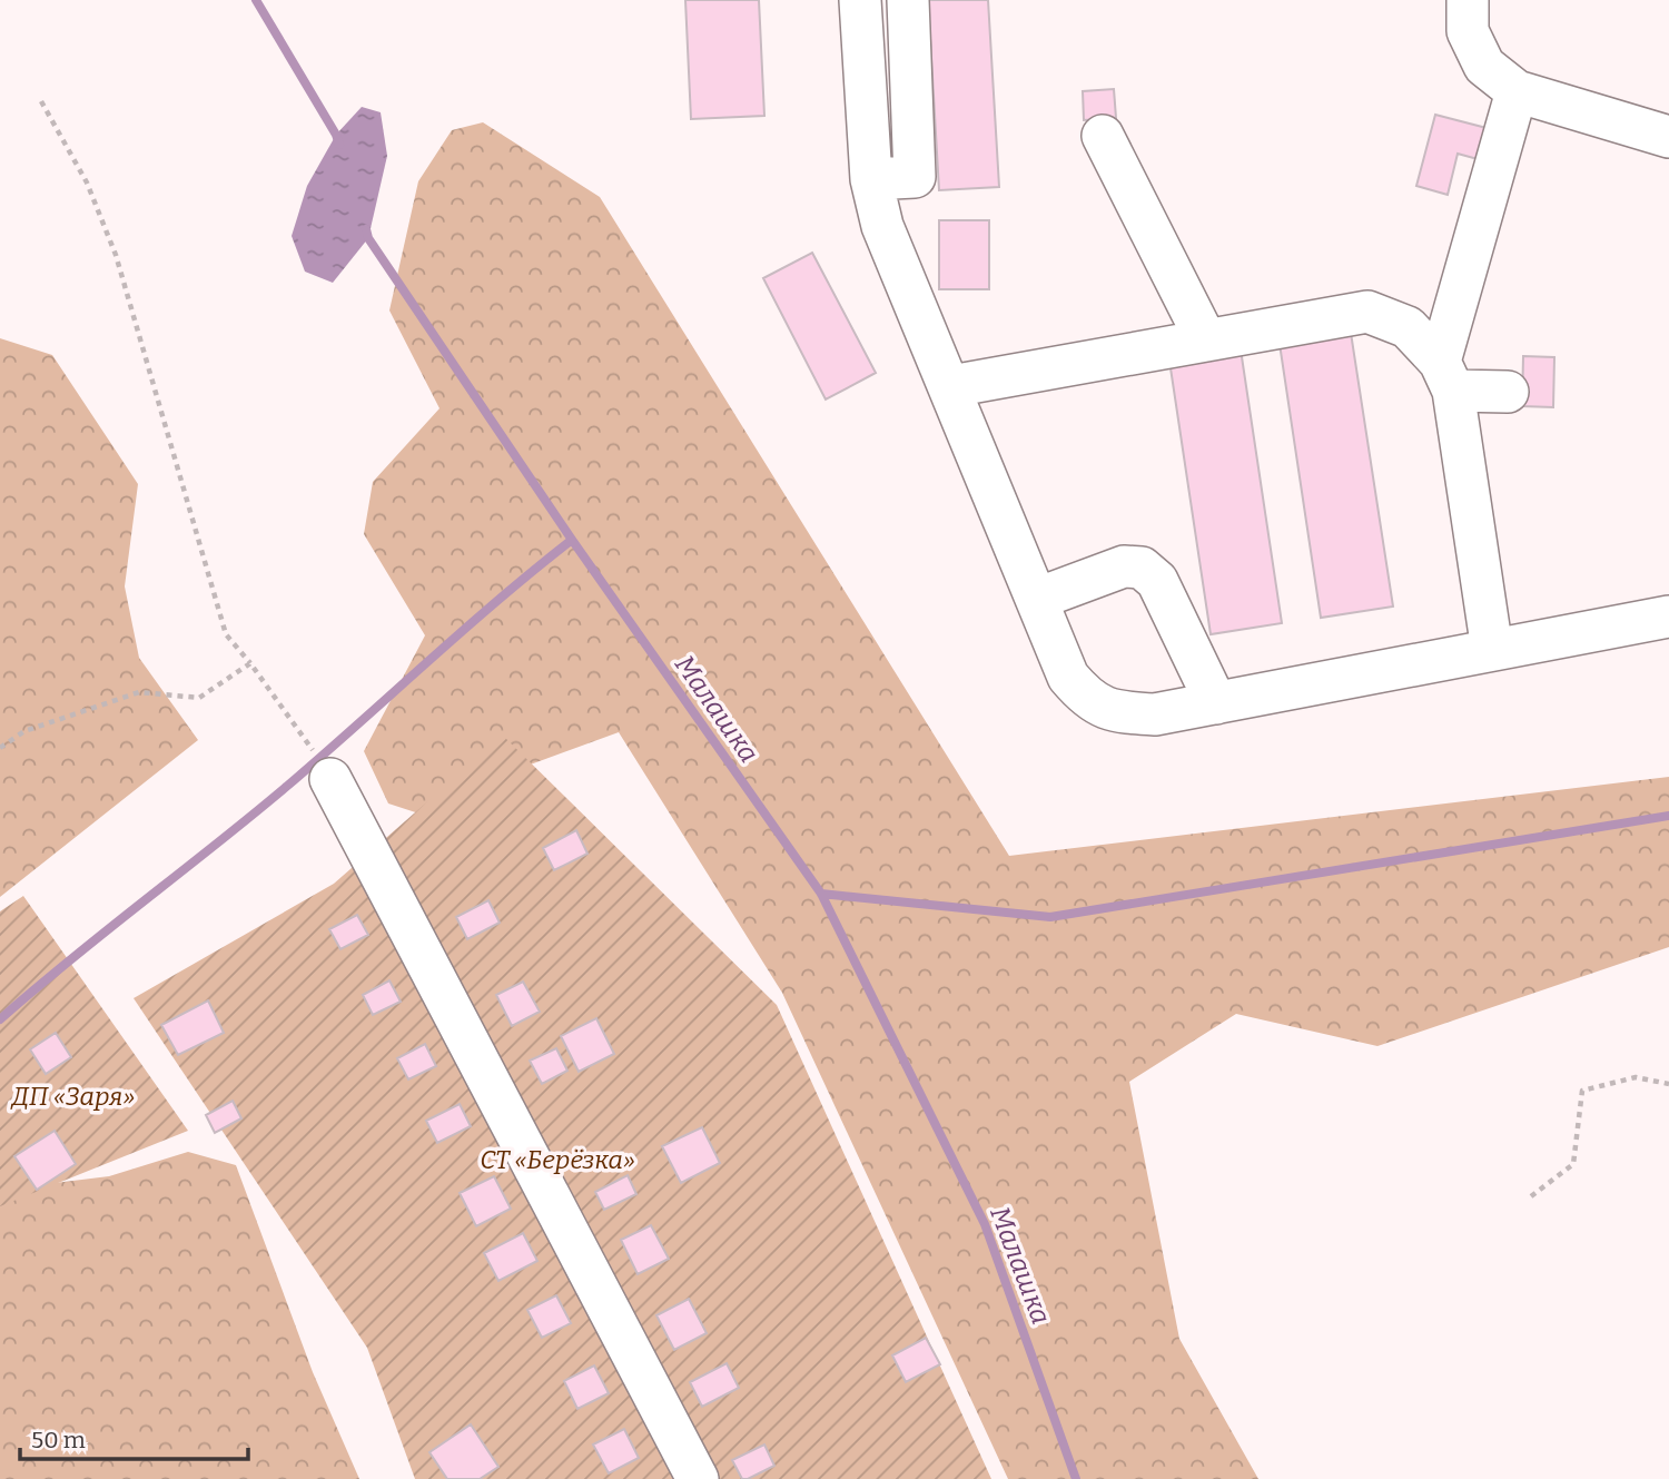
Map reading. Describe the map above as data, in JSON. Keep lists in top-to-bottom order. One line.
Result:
{"water":["Малашка"],"parks":["ДП «Заря»","СТ «Берёзка»"],"scale_bar":"50 m"}
